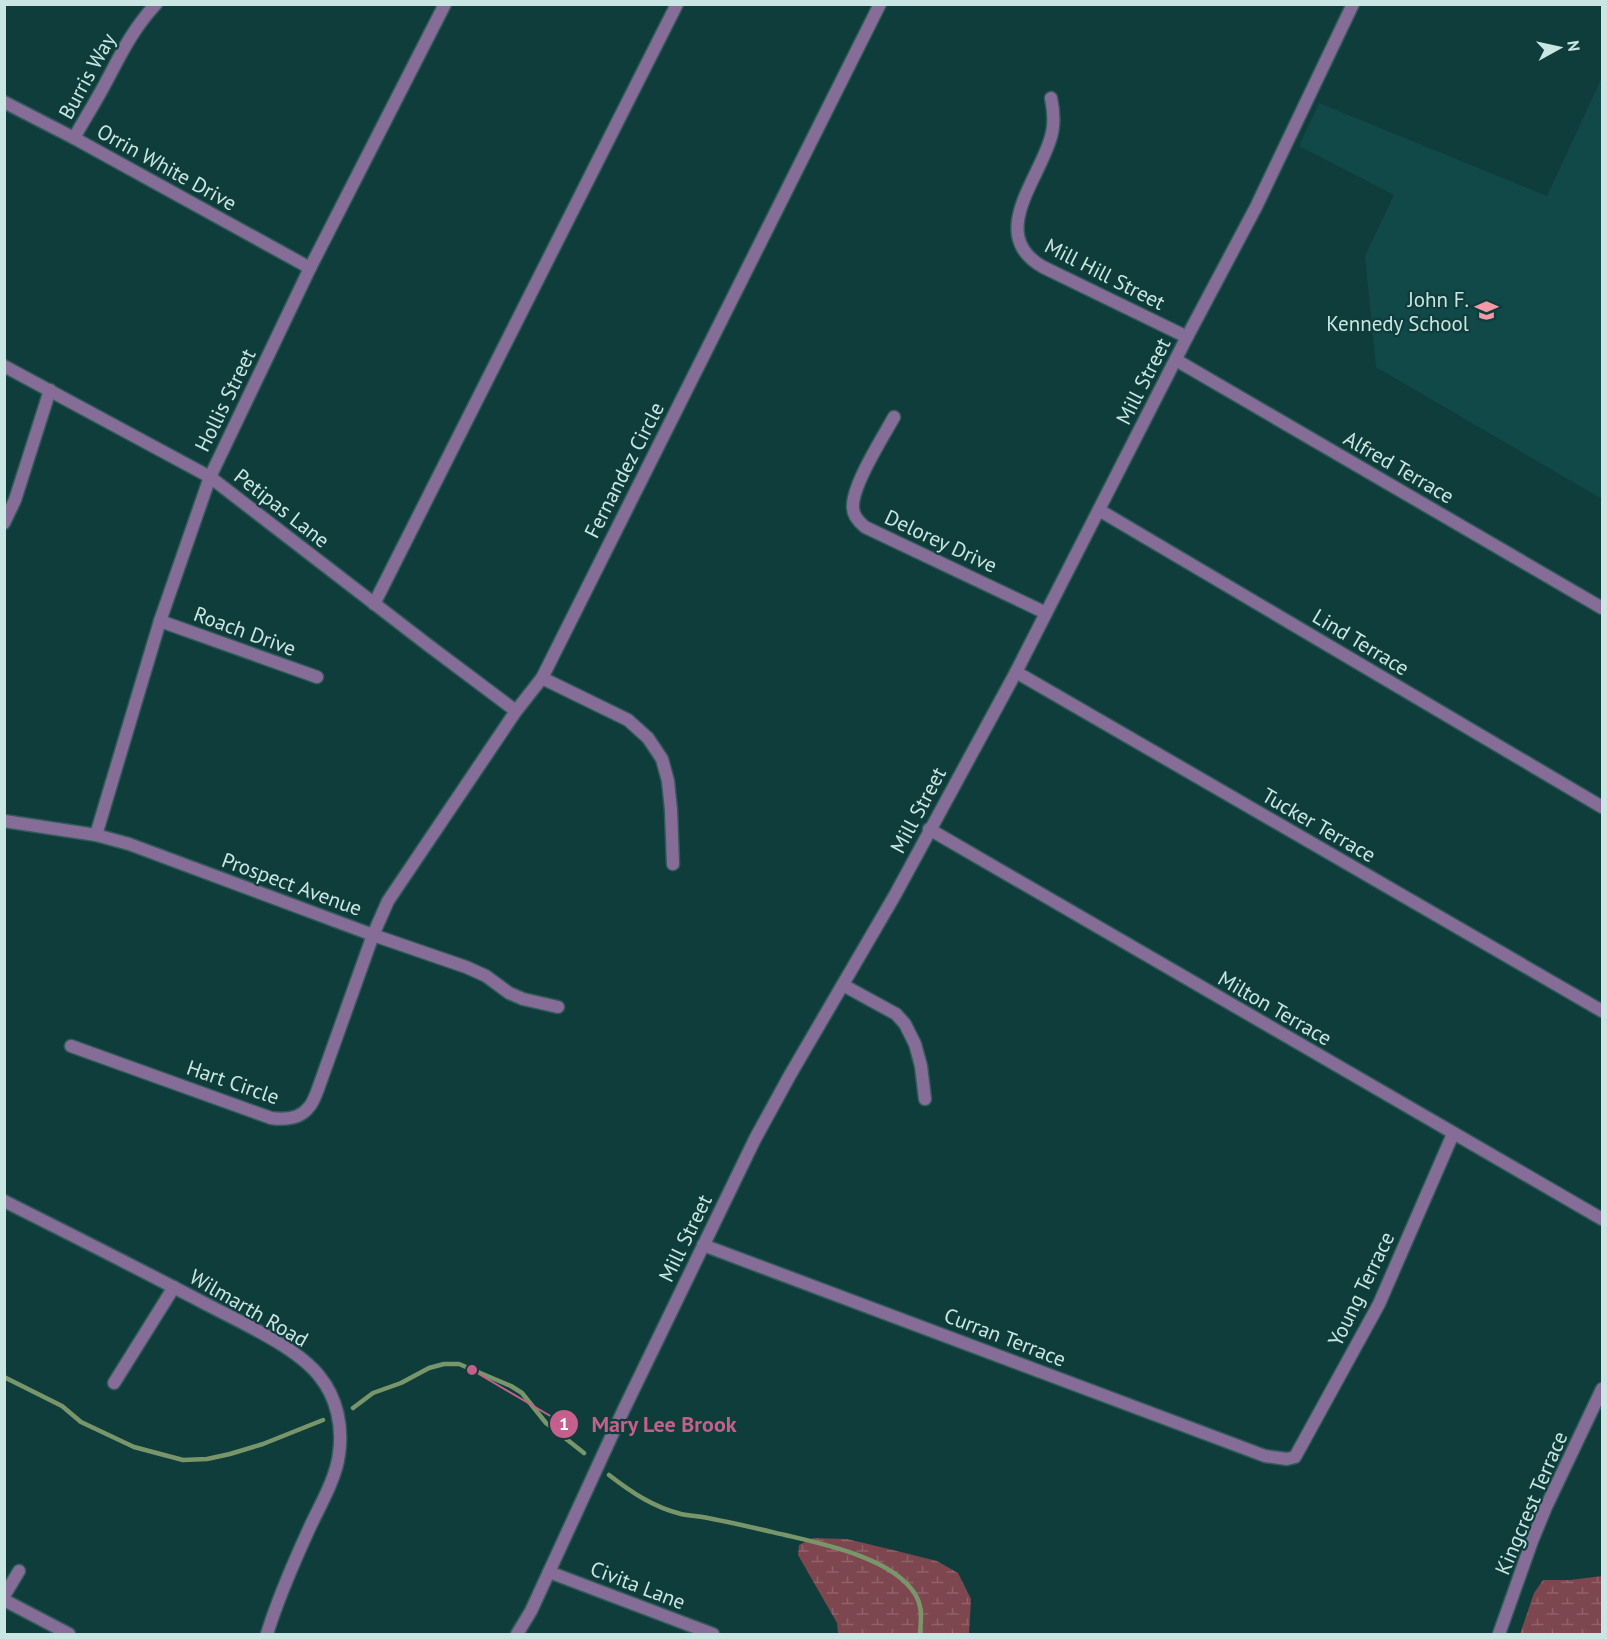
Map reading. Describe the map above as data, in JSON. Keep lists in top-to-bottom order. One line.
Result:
{"streets":{"street":["Burris Way","Orrin White Drive","Mill Hill Street","Mill Street","Hollis Street","Alfred Terrace","Fernandez Circle","Petipas Lane","Delorey Drive","Roach Drive","Lind Terrace","Tucker Terrace","Prospect Avenue","Milton Terrace","Hart Circle","Young Terrace","Wilmarth Road","Curran Terrace","Kingcrest Terrace","Civita Lane"]},"crossings":[["Burris Way","Orrin White Drive"],["Orrin White Drive","Hollis Street"],["Mill Hill Street","Mill Street"],["Mill Street","Alfred Terrace"],["Mill Street","Delorey Drive"],["Mill Street","Lind Terrace"],["Mill Street","Tucker Terrace"],["Mill Street","Milton Terrace"],["Mill Street","Curran Terrace"],["Mill Street","Civita Lane"],["Hollis Street","Petipas Lane"],["Hollis Street","Roach Drive"],["Hollis Street","Prospect Avenue"],["Fernandez Circle","Petipas Lane"],["Fernandez Circle","Prospect Avenue"],["Fernandez Circle","Hart Circle"],["Prospect Avenue","Hart Circle"],["Milton Terrace","Young Terrace"],["Young Terrace","Curran Terrace"]],"places":{"school or university":["John F. Kennedy School"],"other":["Mary Lee Brook"]},"north":"right"}
